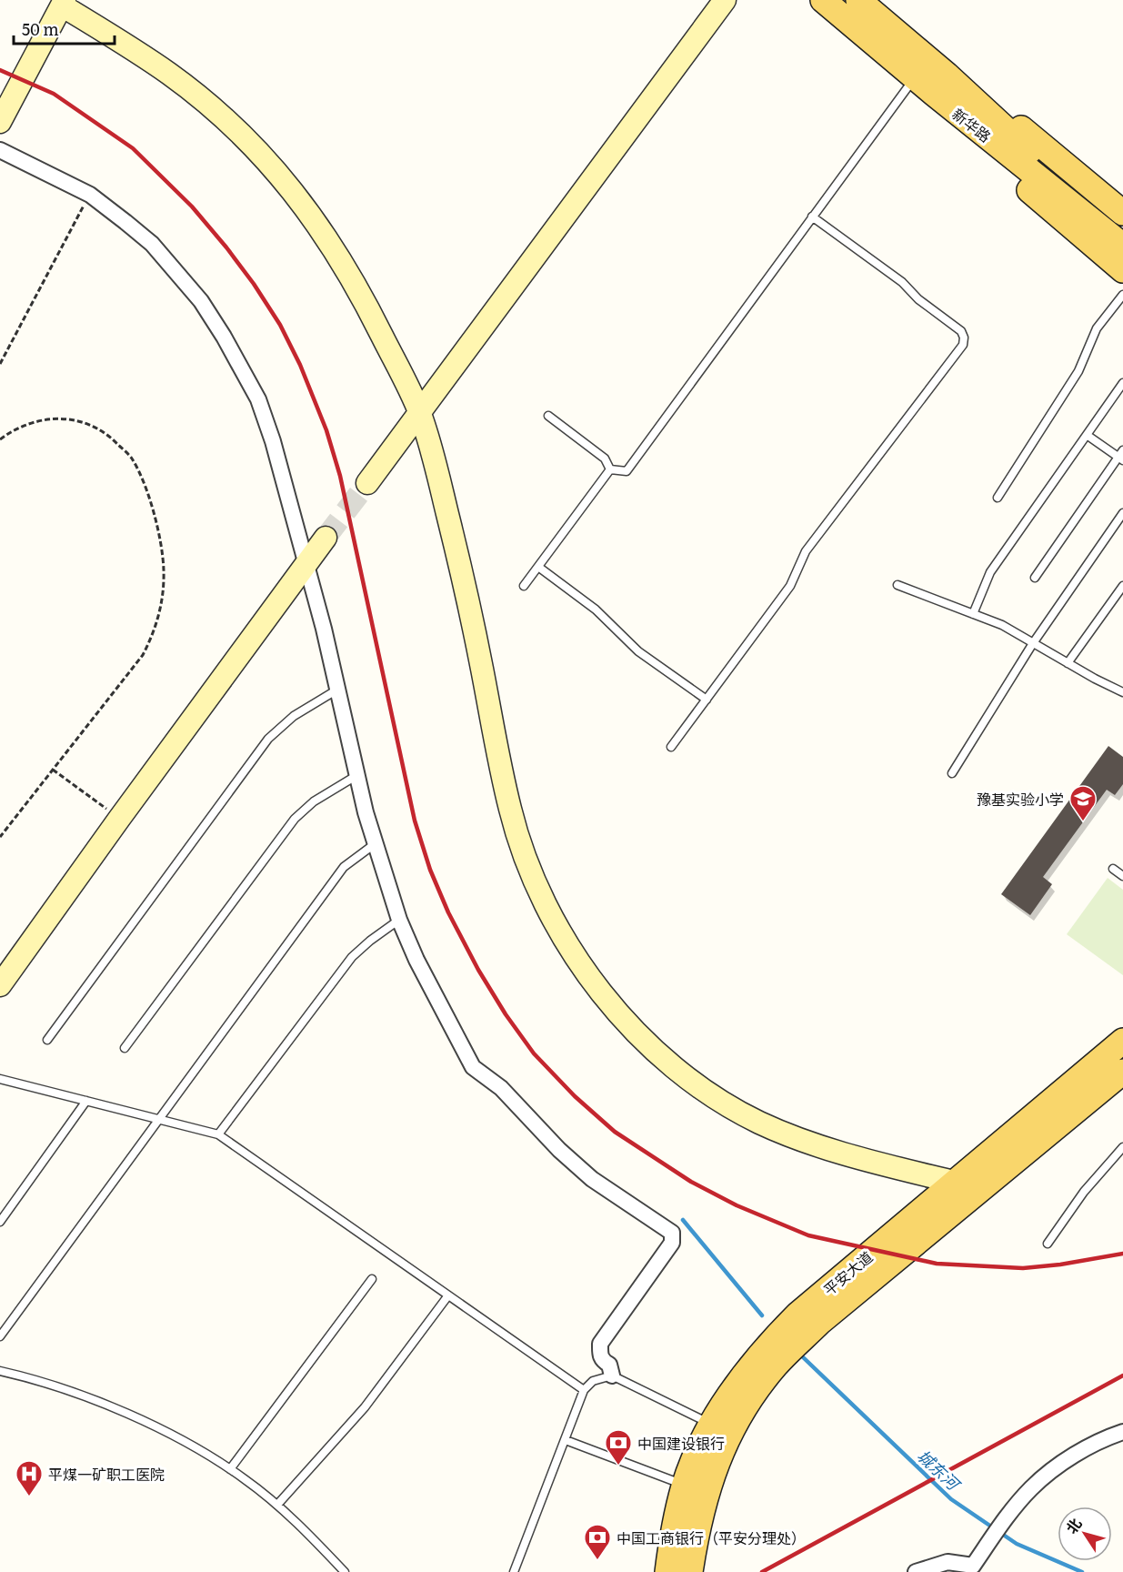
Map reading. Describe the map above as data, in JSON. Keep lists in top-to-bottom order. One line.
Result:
{"streets":{"main road":["新华路","平安大道"]},"water":["城东河"],"places":{"school or university":["豫基实验小学"],"bank":["中国建设银行","中国工商银行（平安分理处）"],"hospital":["平煤一矿职工医院"]},"scale_bar":"50 m","north":"top left"}
